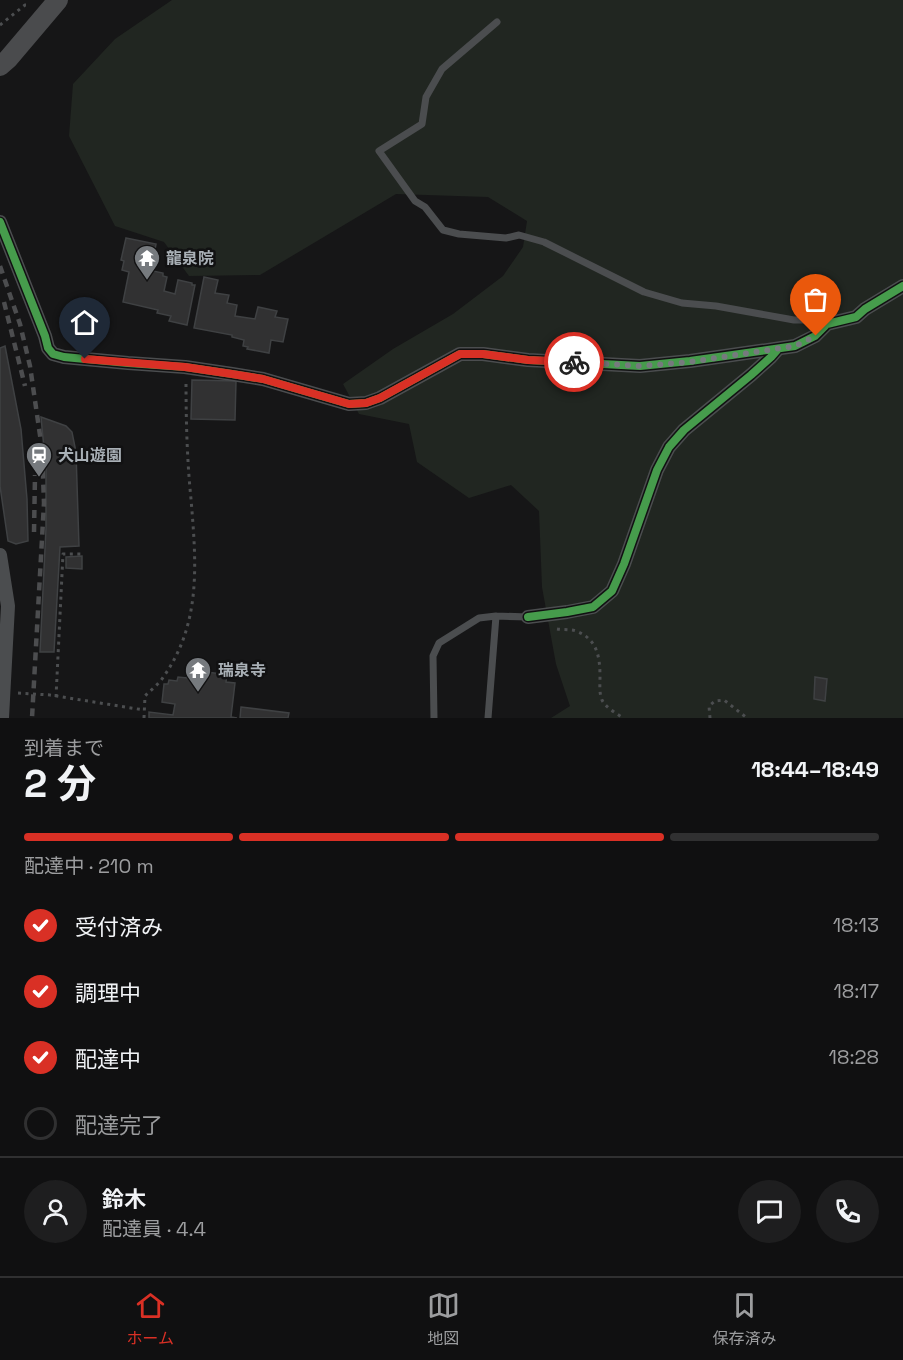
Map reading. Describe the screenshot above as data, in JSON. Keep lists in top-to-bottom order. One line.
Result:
{"places":{"temple":["龍泉院","瑞泉寺"],"station":["犬山遊園"]},"page":{"heading":["2 分","到着まで","18:44–18:49"],"panel":["鈴木","配達員 · 4.4"],"bar":"配達中 · 210 m","list":[["受付済み","18:13"],["調理中","18:17"],["配達中","18:28"],"配達完了"],"tabs":["ホーム","地図","保存済み"]}}
